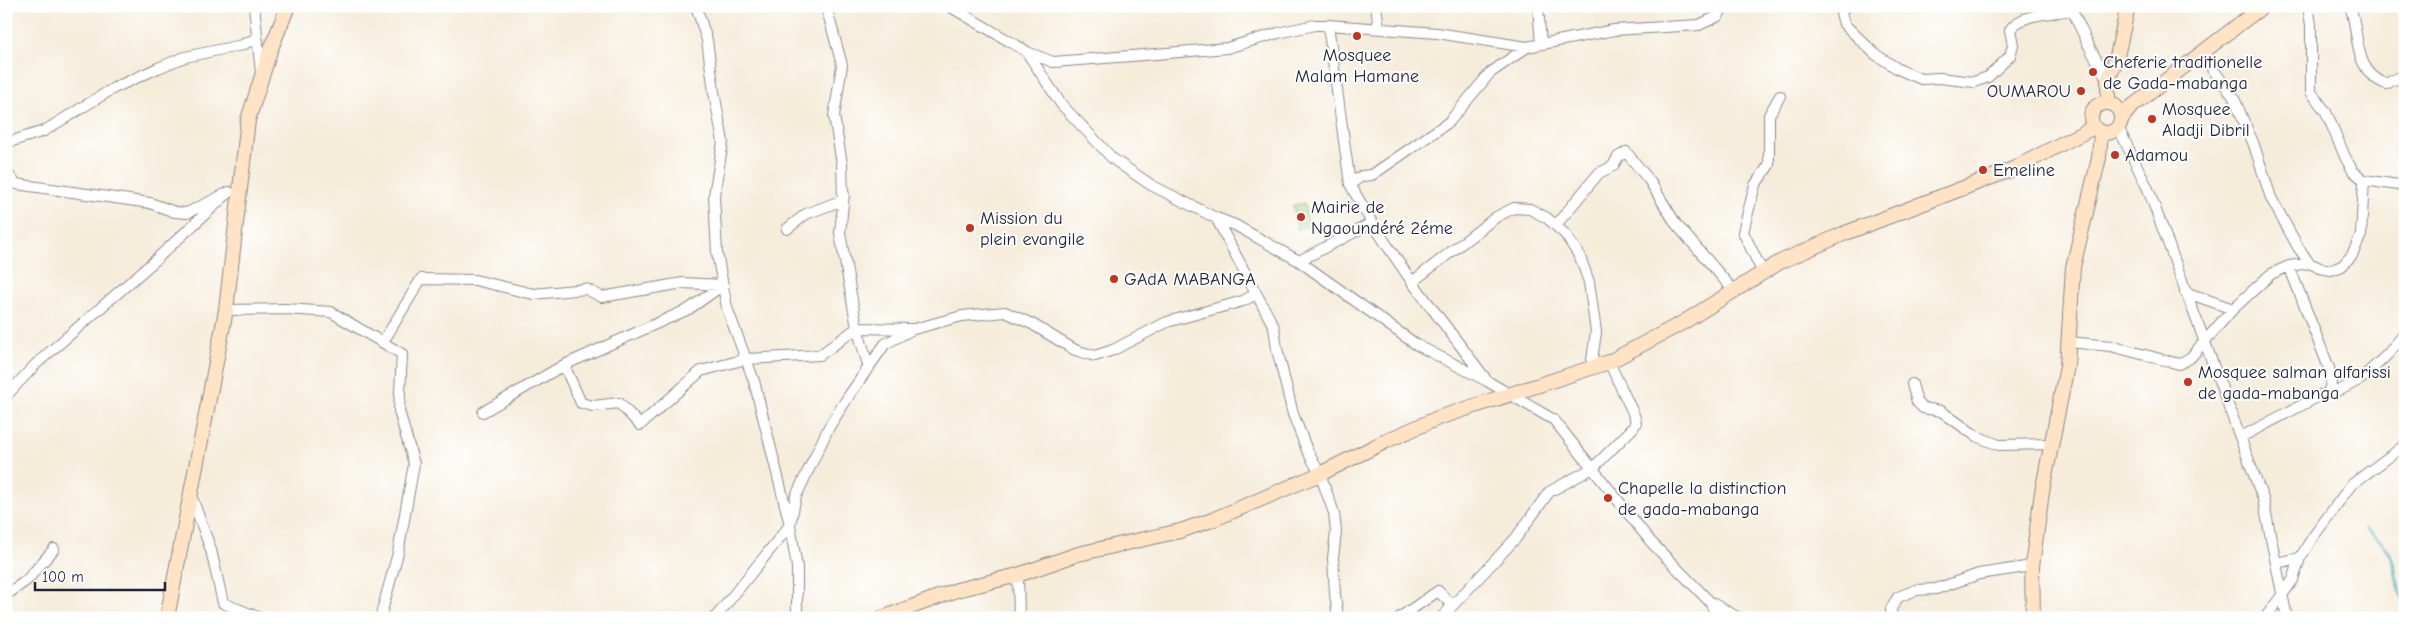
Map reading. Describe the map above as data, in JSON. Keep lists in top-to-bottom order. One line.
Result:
{"places":["Mosquee Malam Hamane","Cheferie traditionelle de Gada-mabanga","OUMAROU","Mosquee Aladji Dibril","Adamou","Emeline","Mairie de Ngaoundéré 2éme","Mission du plein evangile","GAdA MABANGA","Mosquee salman alfarissi de gada-mabanga","Chapelle la distinction de gada-mabanga"],"scale_bar":"100 m"}
